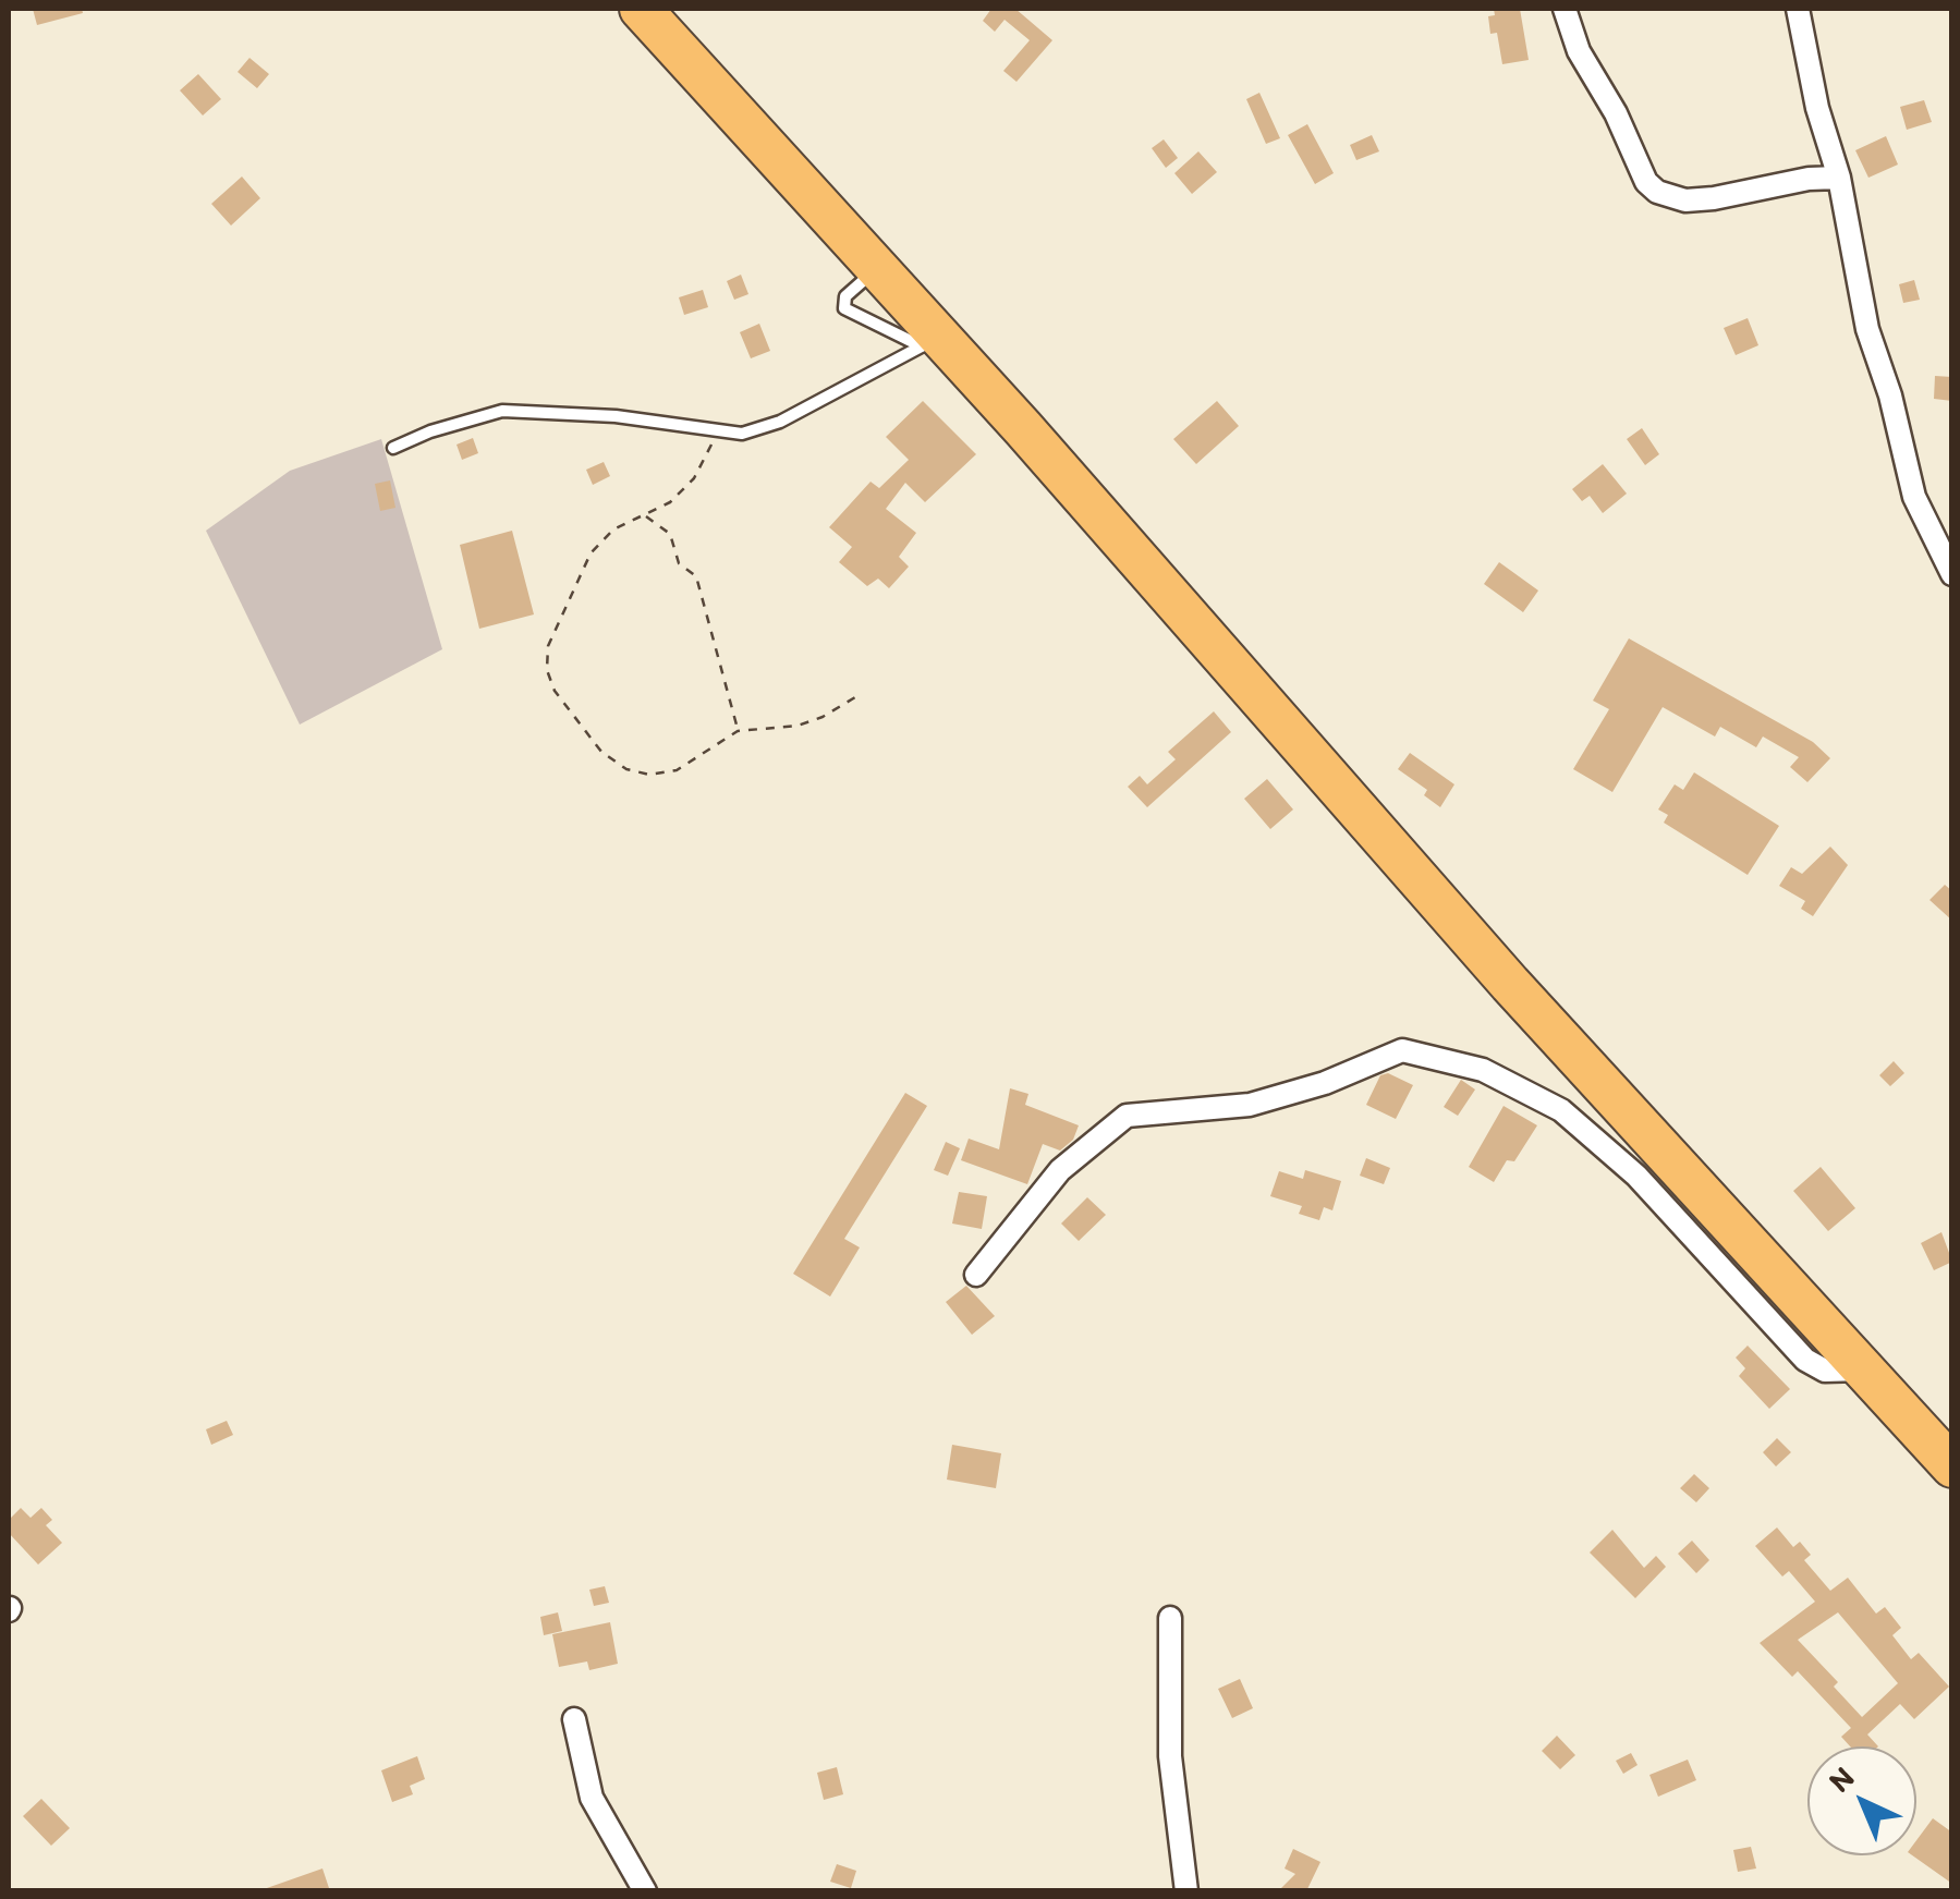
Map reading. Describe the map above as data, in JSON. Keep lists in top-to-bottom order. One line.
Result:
{"north":"top left"}
